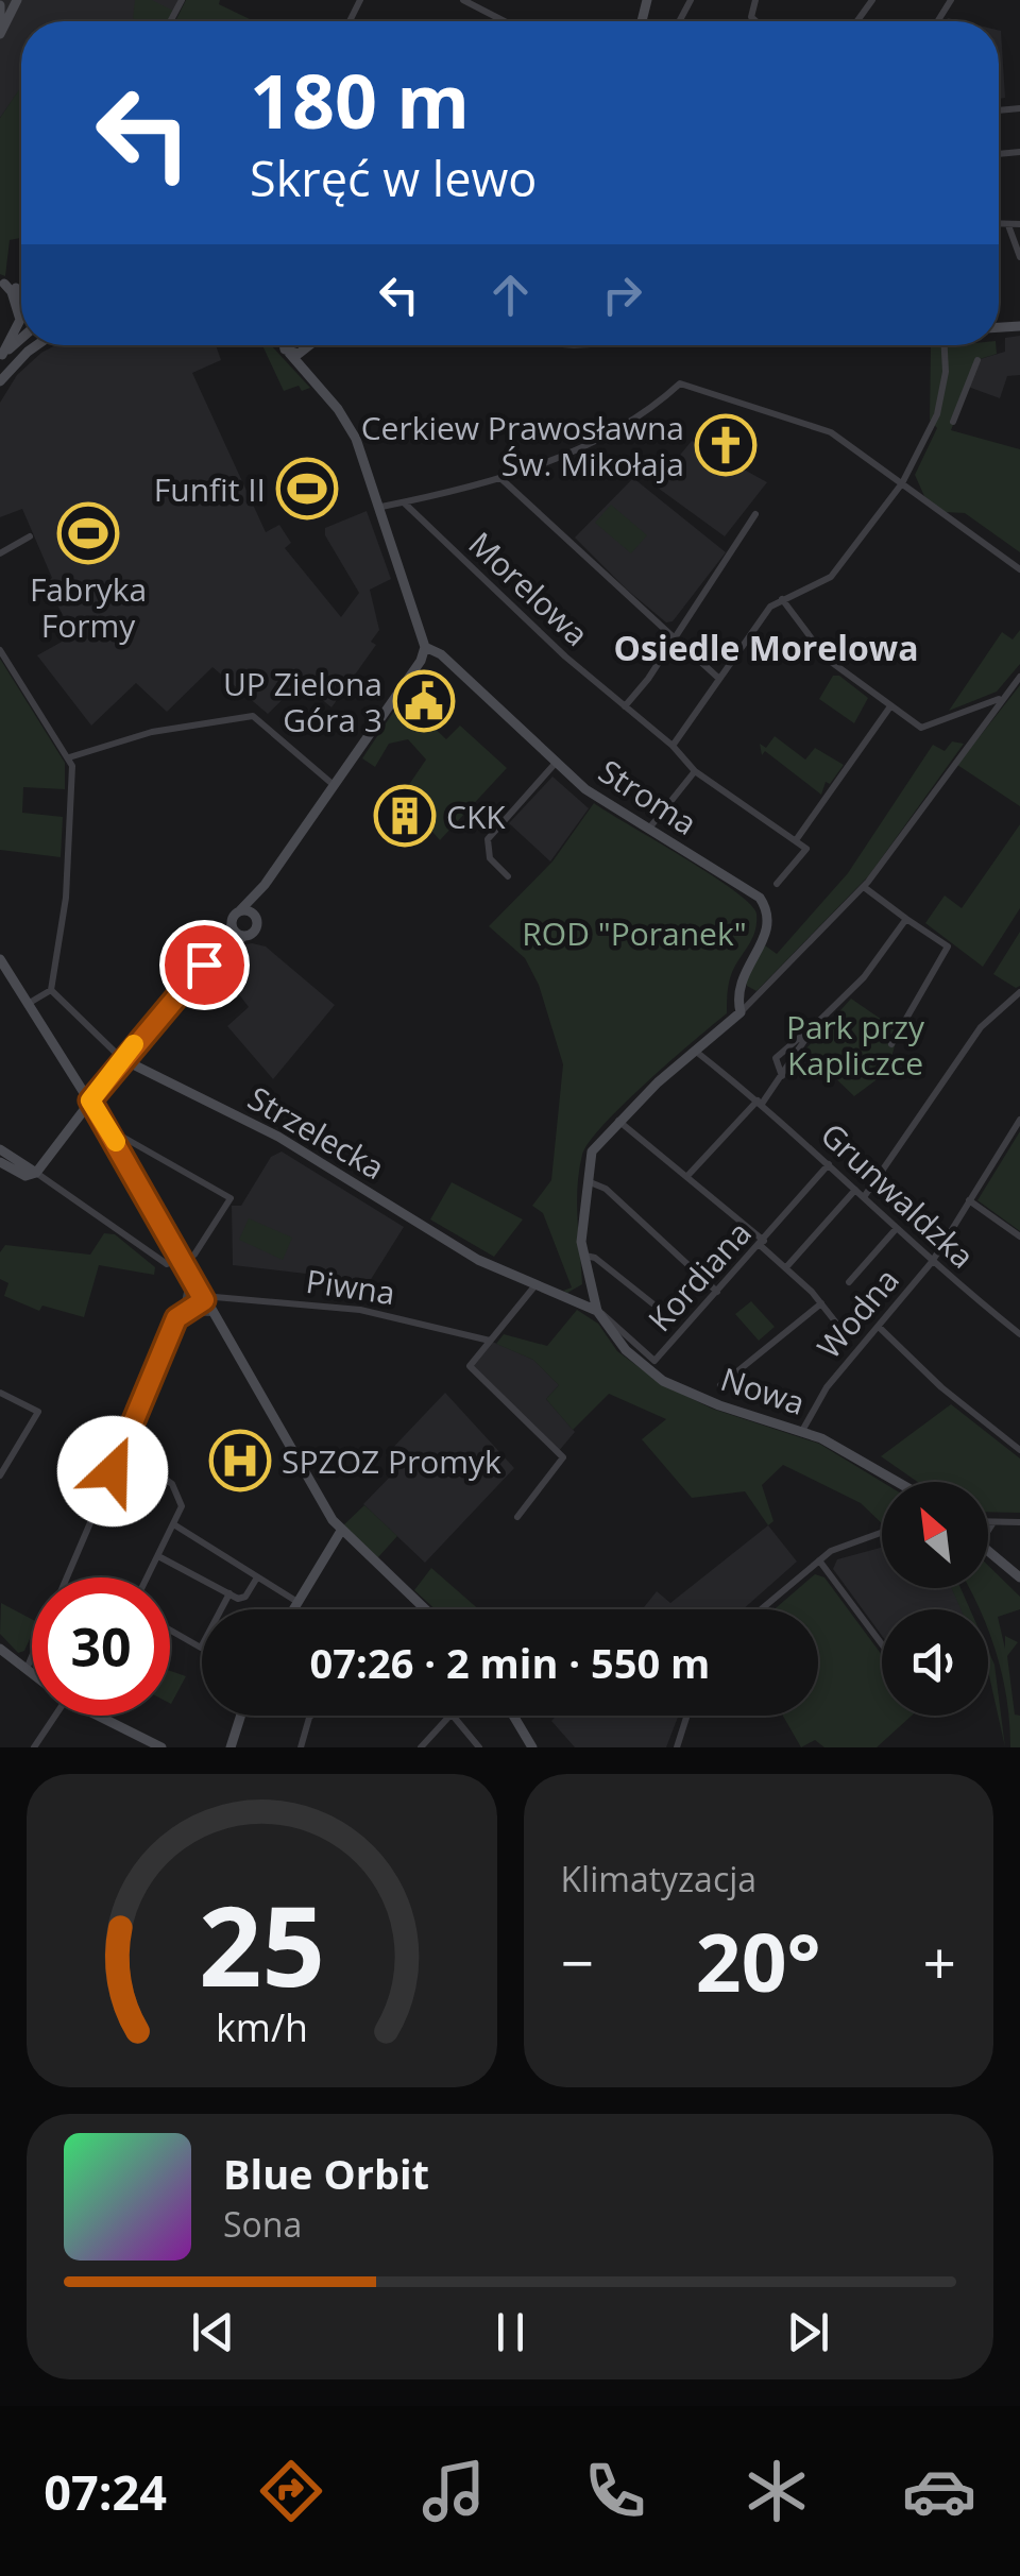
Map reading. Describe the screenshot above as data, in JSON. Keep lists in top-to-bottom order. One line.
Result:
{"streets":{"street":["Morelowa","Stroma","Strzelecka","Grunwaldzka","Kordiana","Piwna","Wodna","Nowa"]},"crossings":[["Strzelecka","Kordiana"],["Strzelecka","Nowa"],["Grunwaldzka","Kordiana"],["Grunwaldzka","Wodna"],["Kordiana","Nowa"],["Wodna","Nowa"]],"districts":["Osiedle Morelowa"],"parks":["ROD \"Poranek\"","Park przy Kapliczce"],"places":{"church":["Cerkiew Prawosławna Św. Mikołaja"],"sports":["Funfit II","Fabryka Formy"],"public building":["UP Zielona Góra 3"],"building":["CKK"],"hospital":["SPZOZ Promyk"]},"north":"top left","page":{"turn":["180 m","Skręć w lewo"],"limit":"30","trip":"07:26 · 2 min · 550 m","tile":"Klimatyzacja","heat":["−","20°","+"],"song":["Blue Orbit","Sona"],"tabs":"07:24","gauge":["25","km/h"]}}
